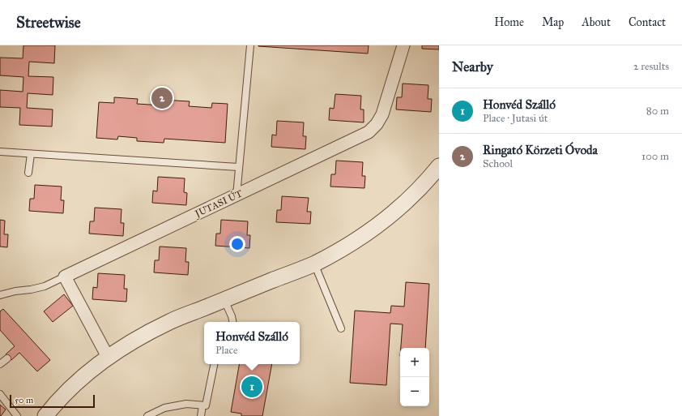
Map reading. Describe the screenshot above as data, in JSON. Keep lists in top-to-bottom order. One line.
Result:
{"streets":{"street":["JUTASI ÚT"]},"scale_bar":"50 m","page":{"header":"Streetwise","nav":["Home","Map","About","Contact"],"heading":["Nearby","2 results"],"pins":["2","1"],"list":[{"mark":"1","name":"Honvéd Szálló","note":"Place · Jutasi út","value":"80 m"},{"mark":"2","name":"Ringató Körzeti Óvoda","note":"School","value":"100 m"}],"popup":["Honvéd Szálló","Place"],"map_buttons":["+","−"],"scale":"50 m"}}
